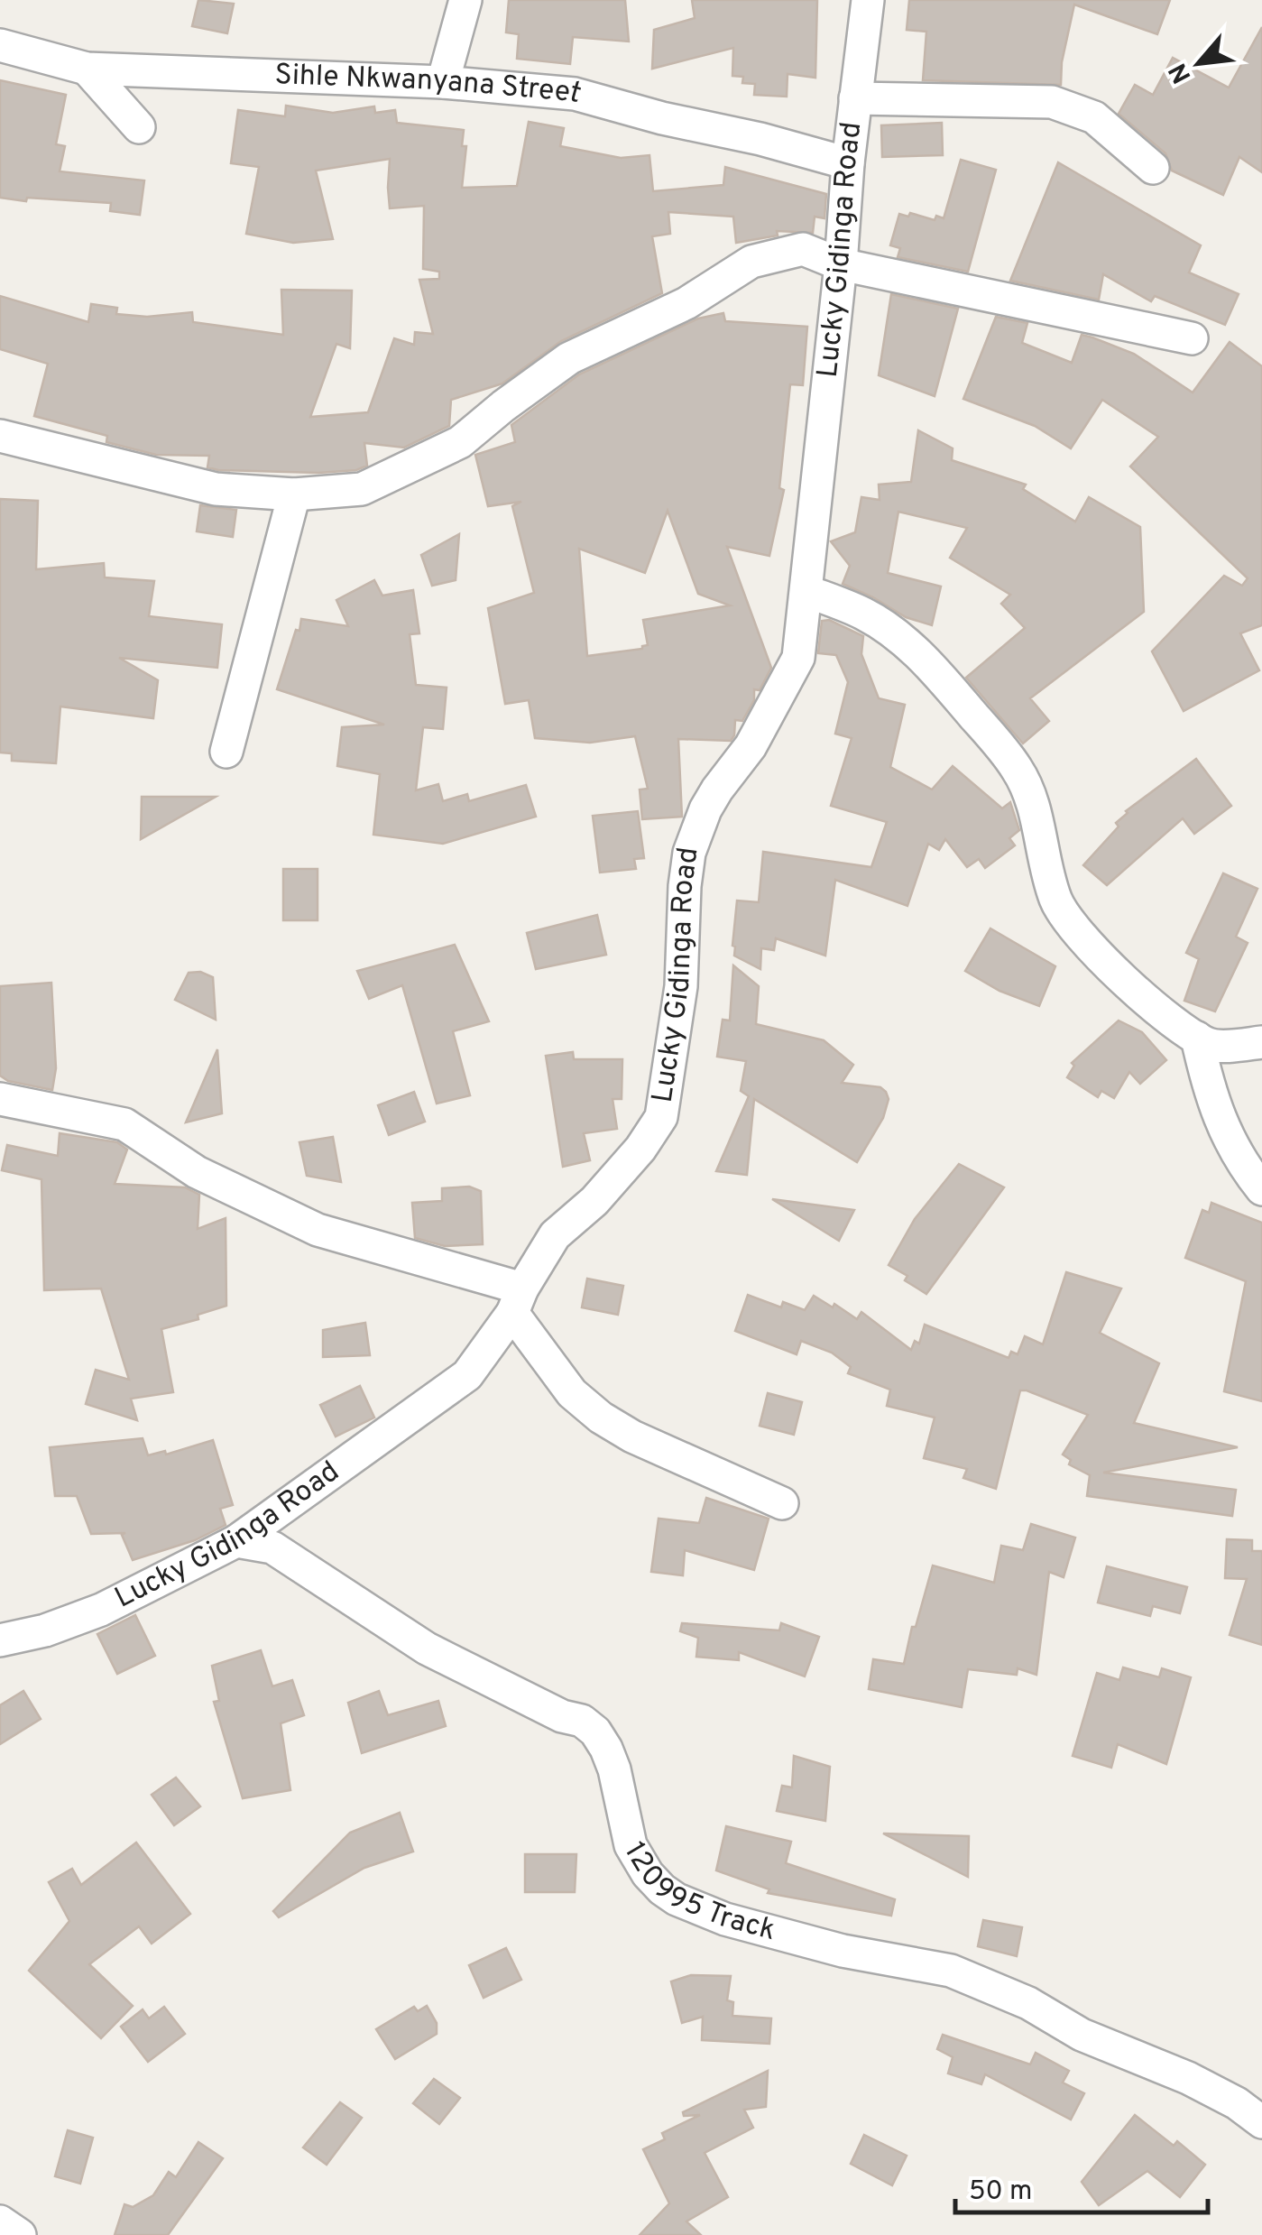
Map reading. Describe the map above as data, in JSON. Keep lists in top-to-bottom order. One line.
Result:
{"streets":{"street":["Sihle Nkwanyana Street","Lucky Gidinga Road","120995 Track"]},"crossings":[["Sihle Nkwanyana Street","Lucky Gidinga Road"],["Lucky Gidinga Road","120995 Track"]],"scale_bar":"50 m","north":"bottom left"}
